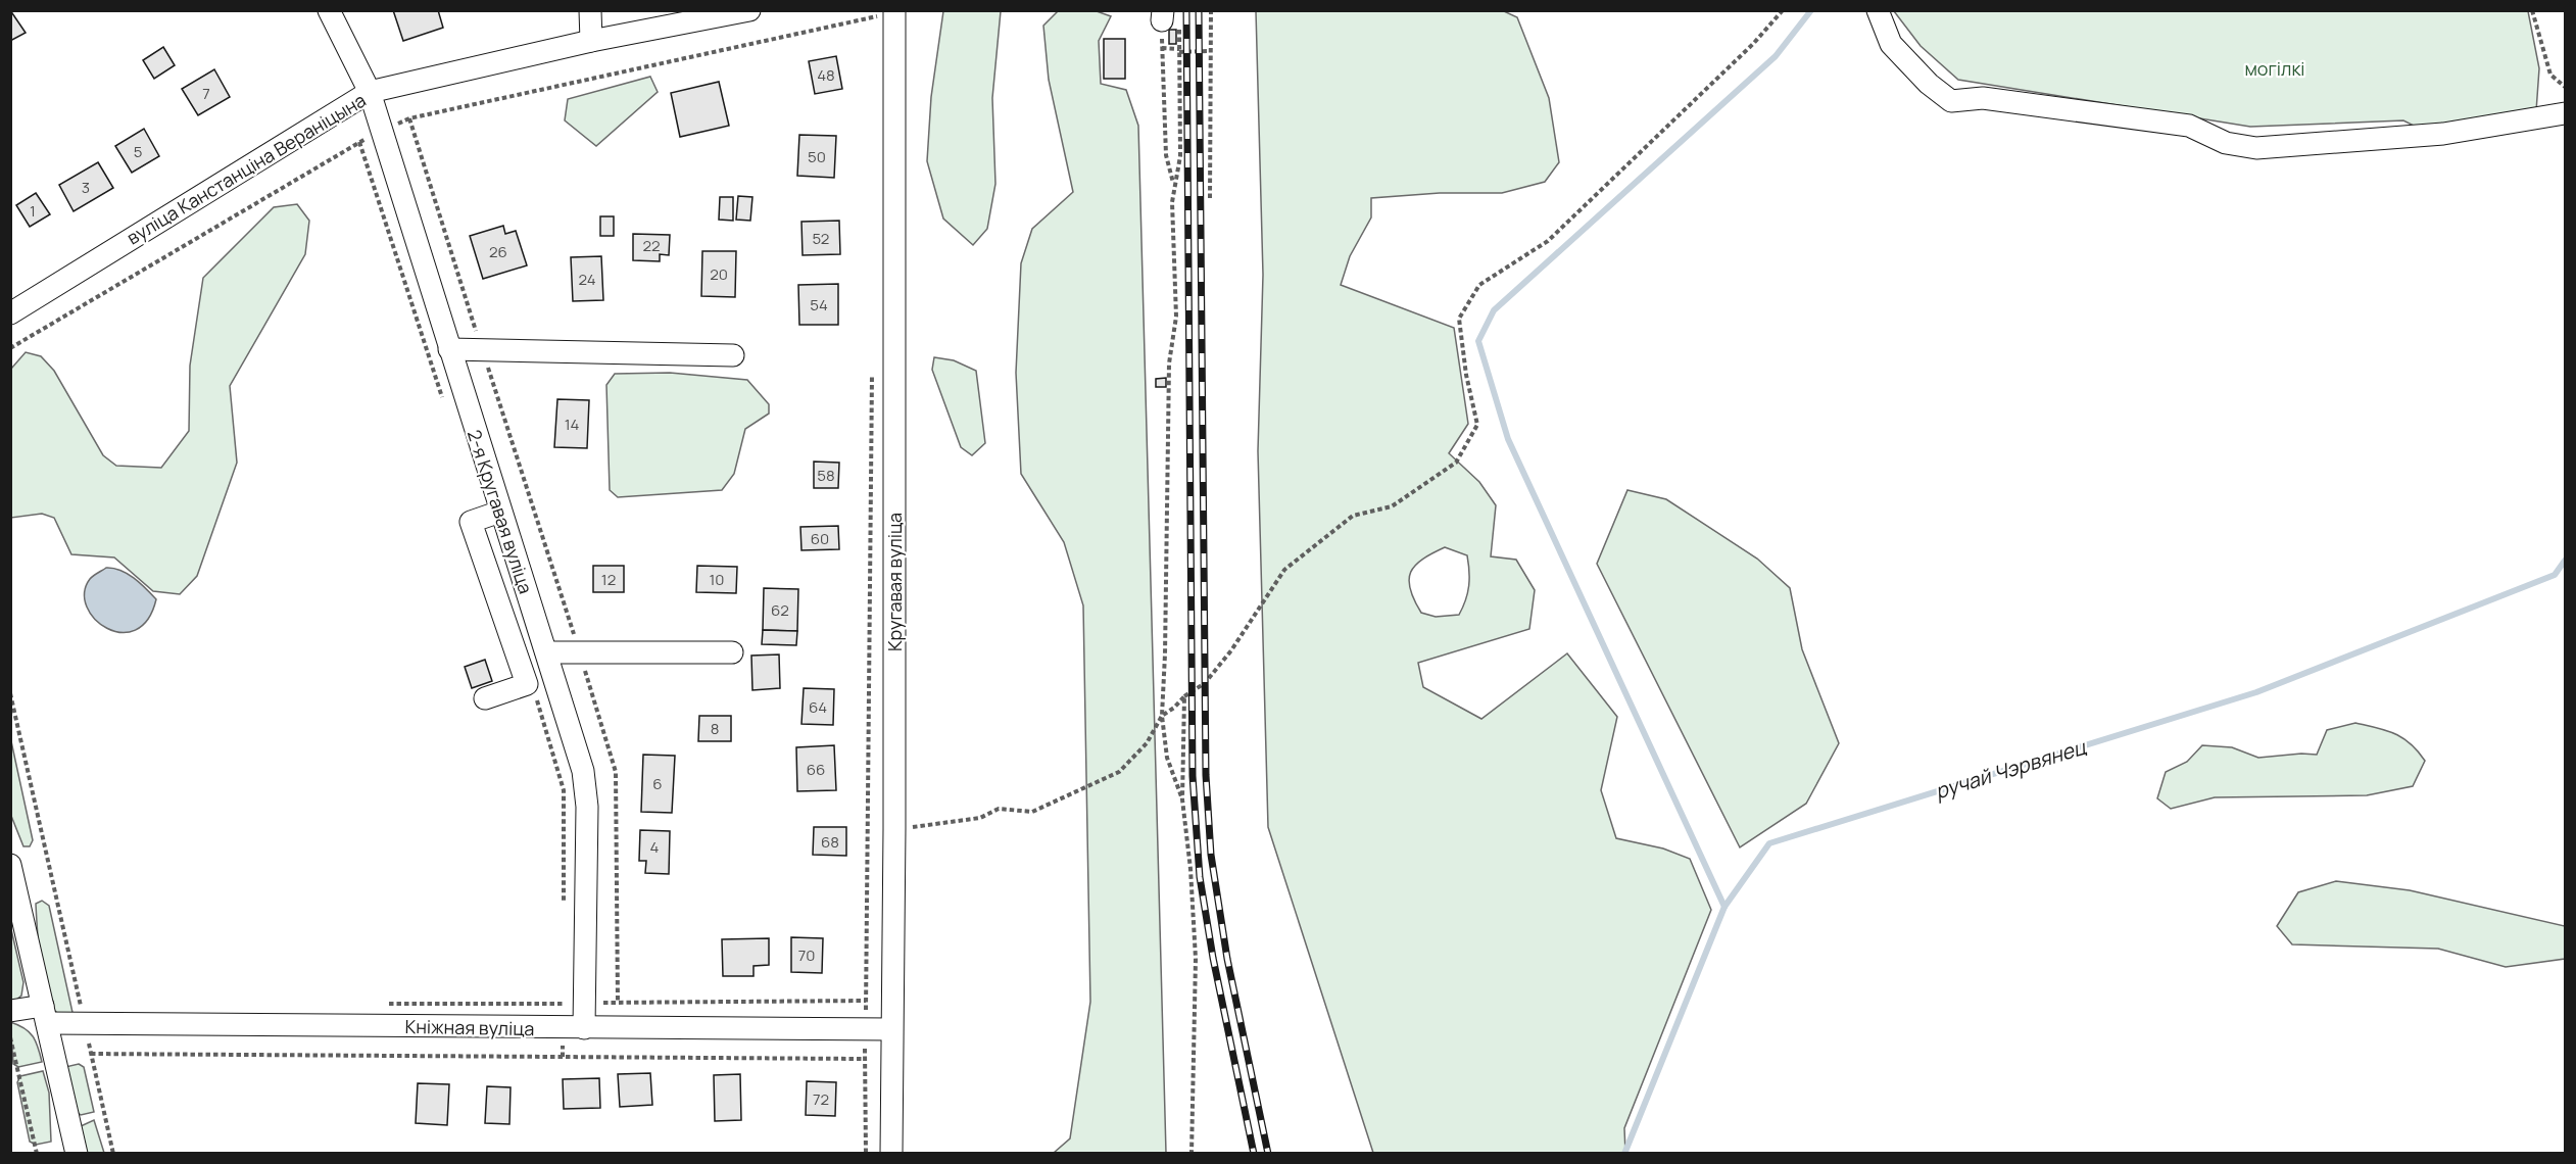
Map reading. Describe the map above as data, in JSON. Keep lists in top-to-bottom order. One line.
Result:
{"streets":{"street":["вуліца Канстанціна Вераніцына","2-я Кругавая вуліца","Кругавая вуліца","Кніжная вуліца"]},"crossings":[["вуліца Канстанціна Вераніцына","2-я Кругавая вуліца"],["2-я Кругавая вуліца","Кніжная вуліца"],["Кругавая вуліца","Кніжная вуліца"]],"water":["ручай Чэрвянец"],"parks":["могілкі"],"house_numbers":["48","7","5","50","3","1","52","22","26","20","24","54","14","58","60","12","10","62","64","8","66","6","68","4","70","72"]}
